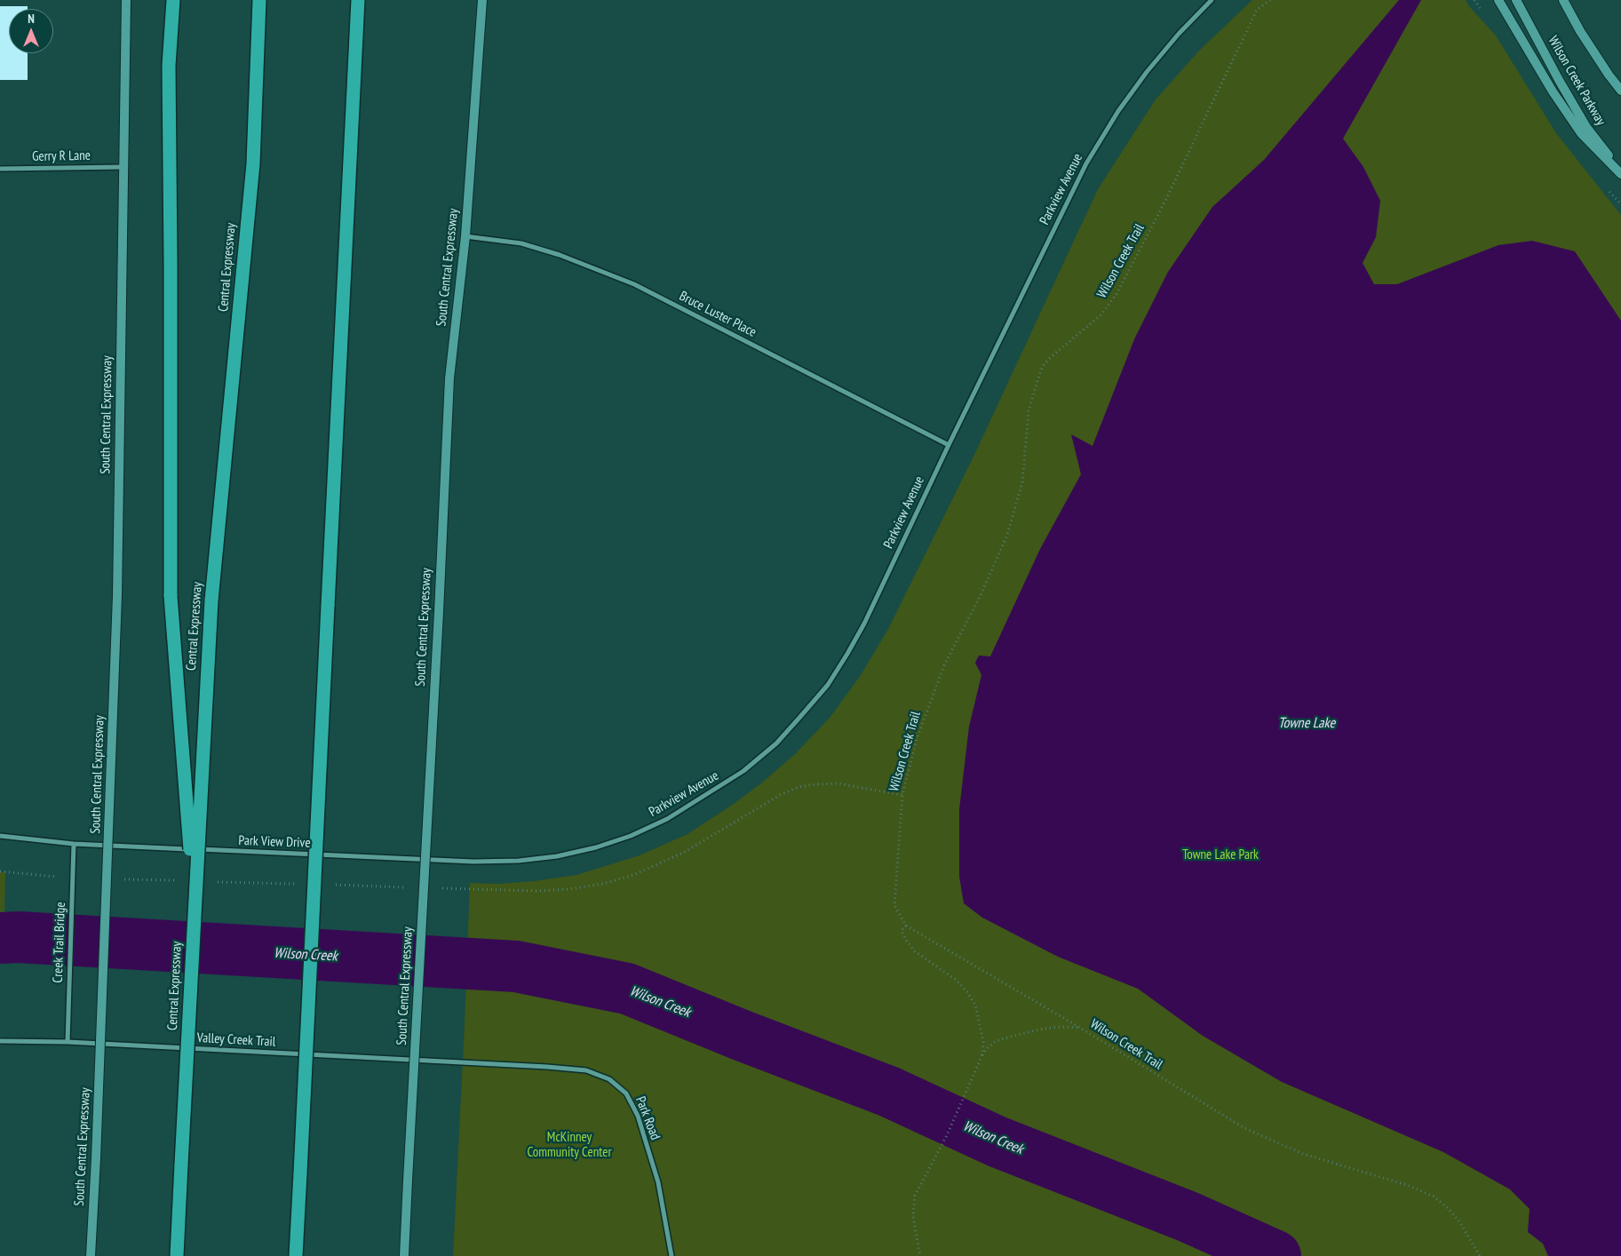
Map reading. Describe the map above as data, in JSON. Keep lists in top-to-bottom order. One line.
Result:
{"streets":{"highway":["Central Expressway"],"main road":["Wilson Creek Parkway","South Central Expressway"],"street":["Gerry R Lane","Parkview Avenue","Bruce Luster Place","Park View Drive","Creek Trail Bridge","Valley Creek Trail","Park Road"],"path":["Wilson Creek Trail"]},"crossings":[["Gerry R Lane","South Central Expressway"],["Parkview Avenue","Bruce Luster Place"],["Parkview Avenue","Park View Drive"],["South Central Expressway","Bruce Luster Place"],["Park View Drive","Creek Trail Bridge"],["Creek Trail Bridge","Valley Creek Trail"],["Valley Creek Trail","Park Road"]],"water":["Towne Lake","Wilson Creek"],"parks":["Towne Lake Park","McKinney Community Center"],"north":"top"}
